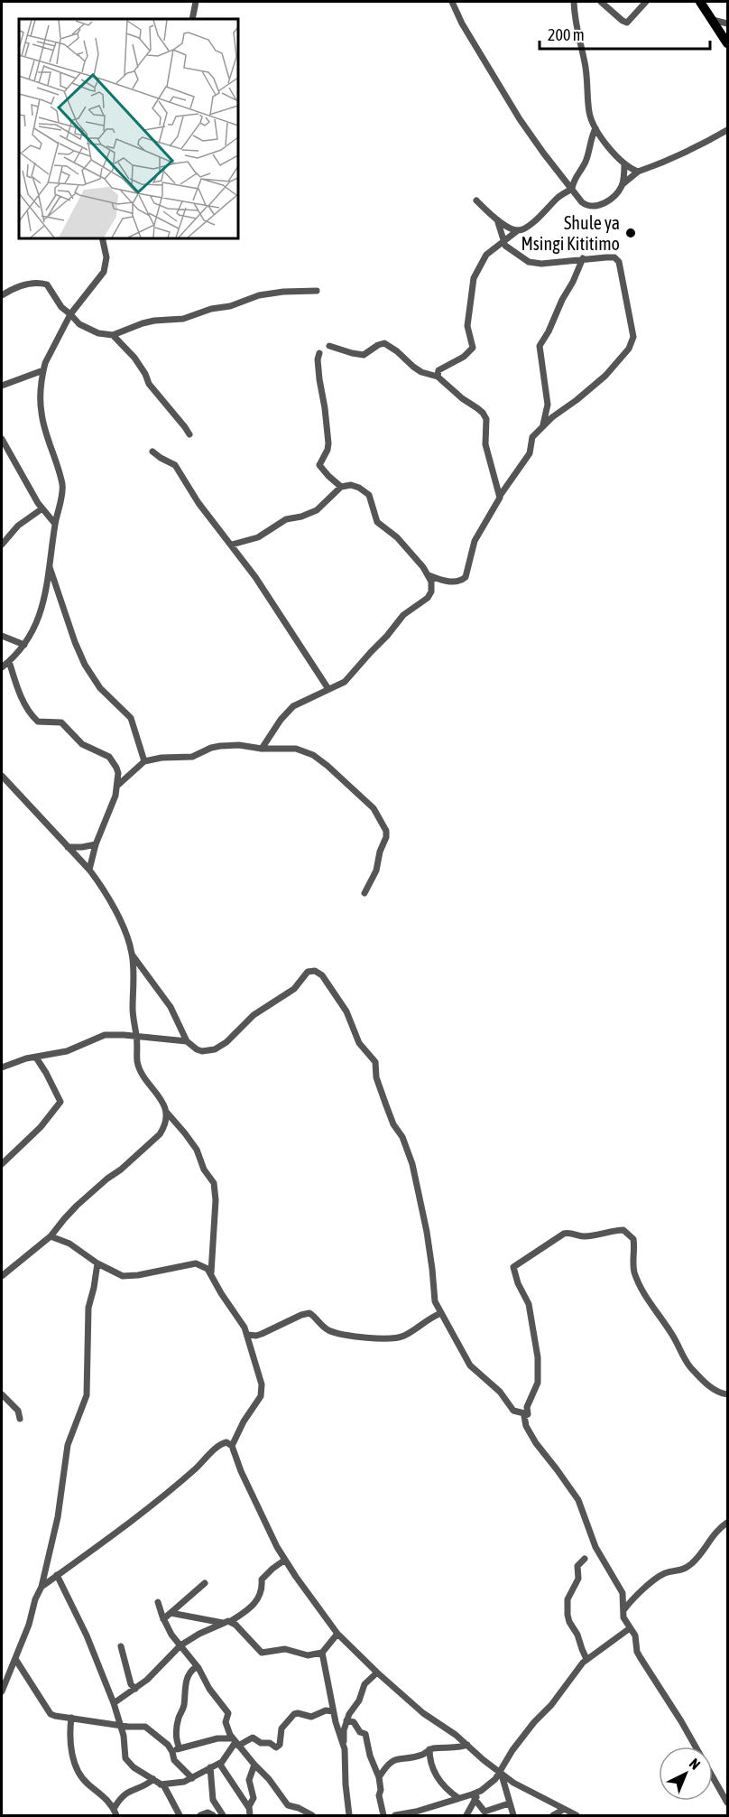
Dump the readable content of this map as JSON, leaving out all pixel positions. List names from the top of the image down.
{
  "places": ["Shule ya Msingi Kititimo"],
  "scale_bar": "200 m",
  "north": "top right"
}
